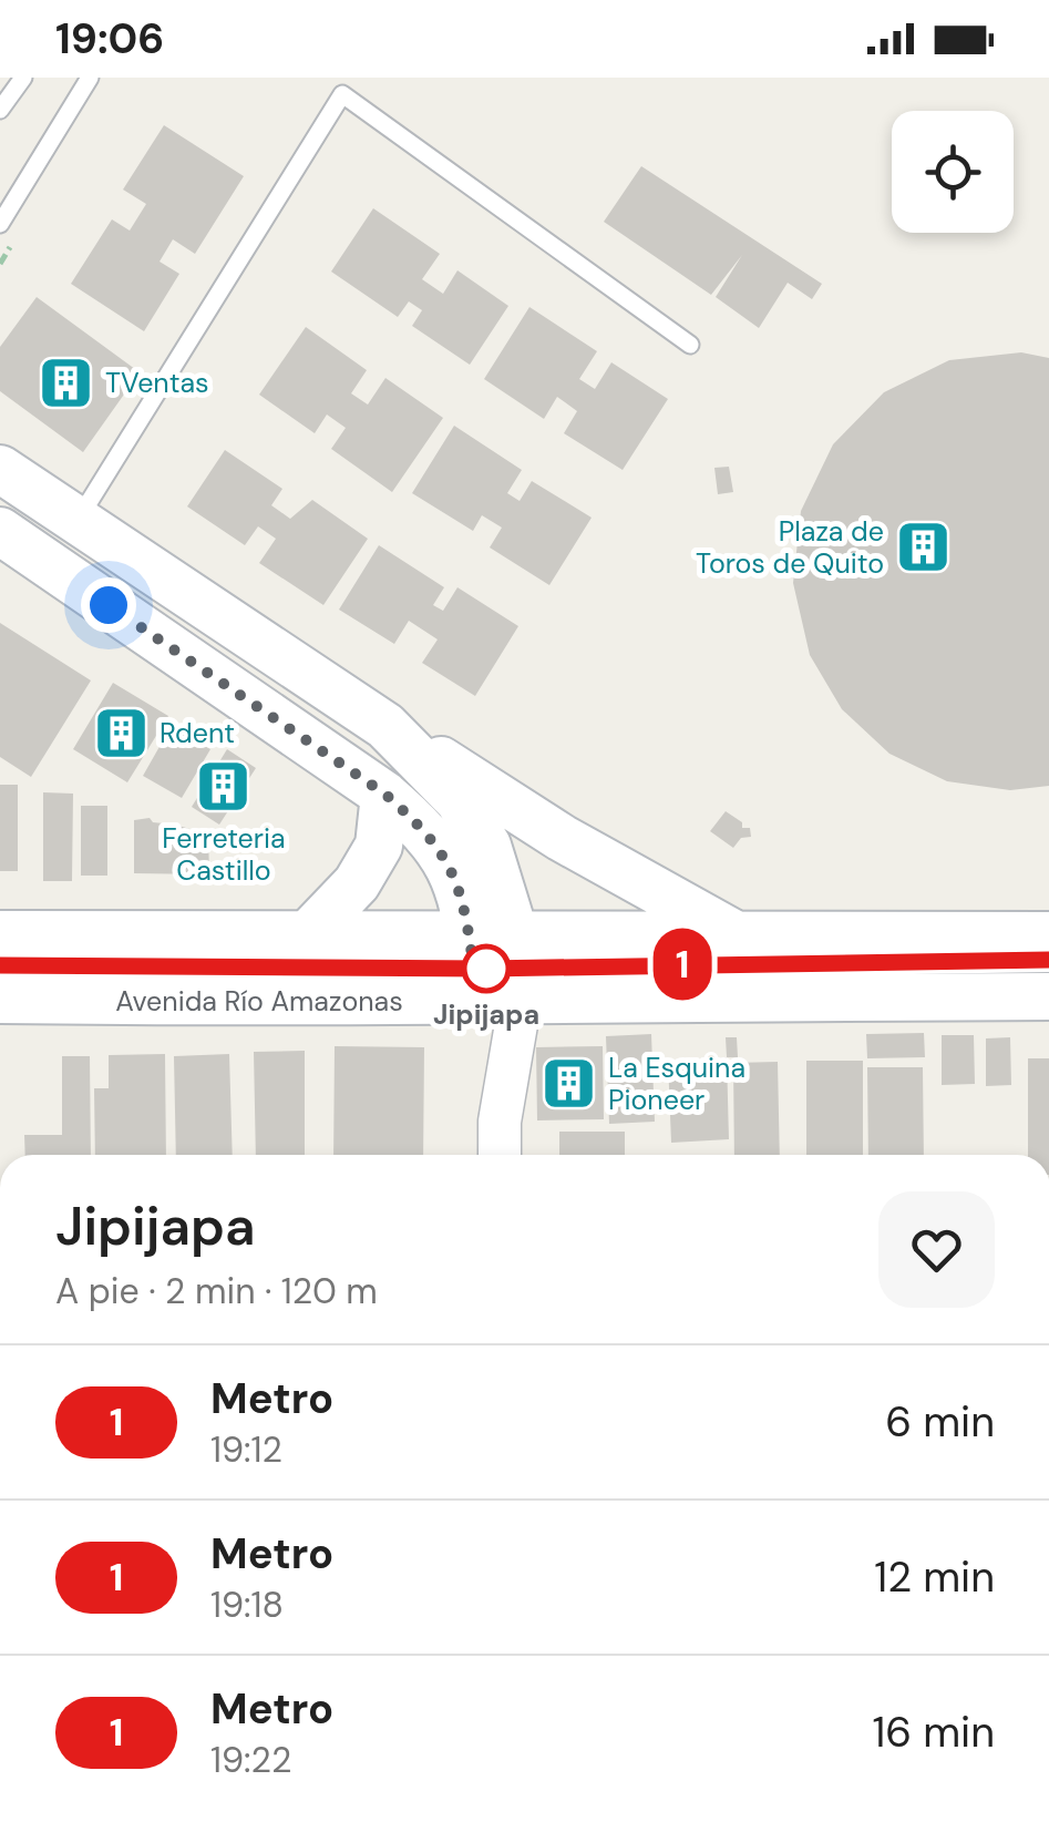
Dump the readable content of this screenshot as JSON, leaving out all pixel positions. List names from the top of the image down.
{
  "streets": {
    "main road": ["Avenida Río Amazonas"]
  },
  "places": {
    "building": [
      "TVentas",
      "Plaza de Toros de Quito",
      "Rdent",
      "Ferreteria Castillo",
      "La Esquina Pioneer"
    ],
    "other": ["Jipijapa"]
  },
  "lines": ["metro line 1"],
  "page": {
    "status": "19:06",
    "on_map": "1",
    "heading": ["Jipijapa", "A pie · 2 min · 120 m"],
    "list": [
      {
        "mark": "1",
        "name": "Metro",
        "note": "19:12",
        "value": "6 min"
      },
      {
        "mark": "1",
        "name": "Metro",
        "note": "19:18",
        "value": "12 min"
      },
      {
        "mark": "1",
        "name": "Metro",
        "note": "19:22",
        "value": "16 min"
      }
    ]
  }
}
